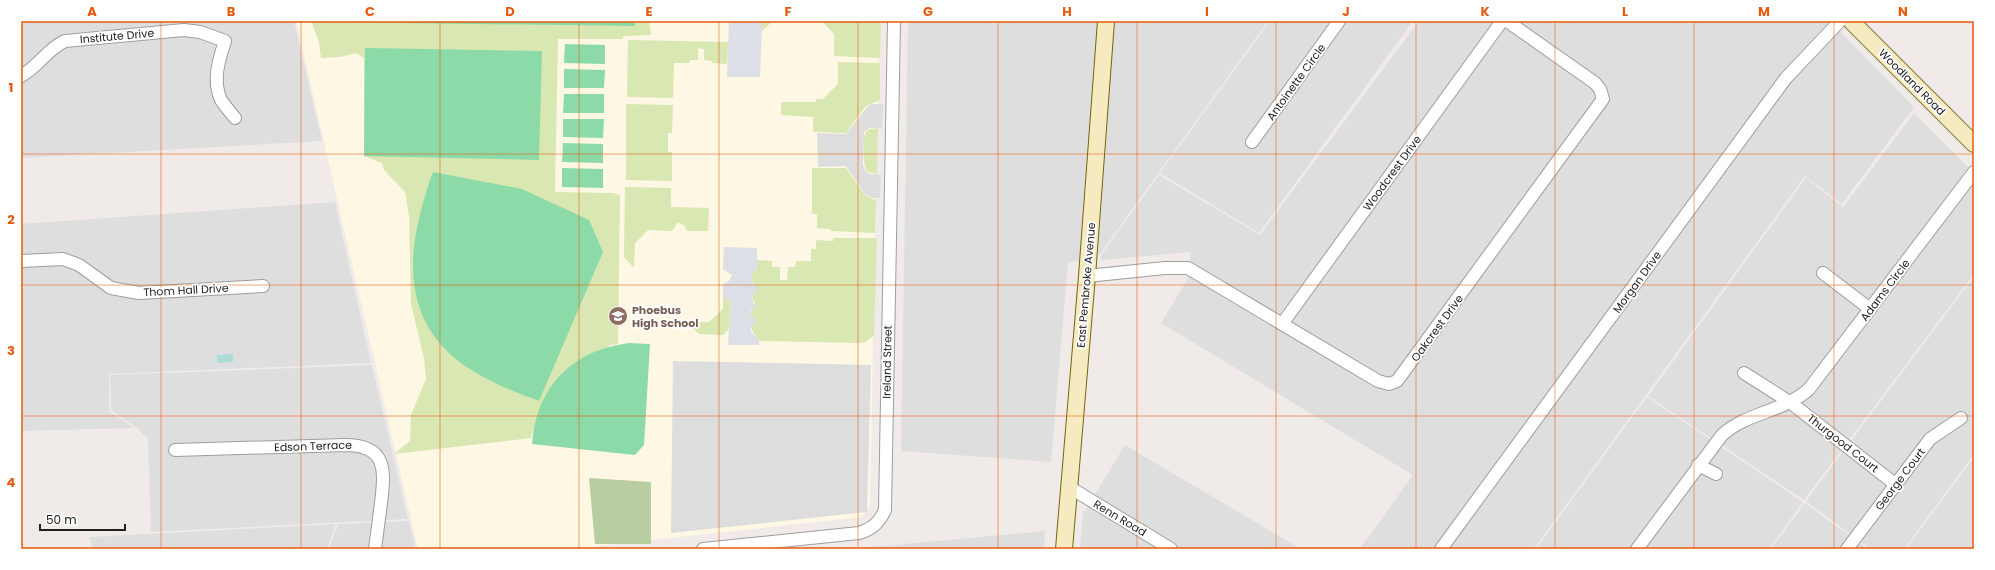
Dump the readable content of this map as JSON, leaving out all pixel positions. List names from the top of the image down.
{
  "streets": {
    "main road": ["Woodland Road", "East Pembroke Avenue"],
    "street": [
      "Institute Drive",
      "Antoinette Circle",
      "Woodcrest Drive",
      "Morgan Drive",
      "Thom Hall Drive",
      "Adams Circle",
      "Oakcrest Drive",
      "Ireland Street",
      "Thurgood Court",
      "Edson Terrace",
      "George Court",
      "Renn Road"
    ]
  },
  "crossings": [
    ["Woodcrest Drive", "Oakcrest Drive"],
    ["East Pembroke Avenue", "Oakcrest Drive"],
    ["East Pembroke Avenue", "Renn Road"],
    ["Adams Circle", "Thurgood Court"],
    ["Thurgood Court", "George Court"]
  ],
  "places": {
    "school or university": ["Phoebus High School"]
  },
  "scale_bar": "50 m",
  "grid": {
    "columns": [
      "A",
      "B",
      "C",
      "D",
      "E",
      "F",
      "G",
      "H",
      "I",
      "J",
      "K",
      "L",
      "M",
      "N"
    ],
    "rows": [
      "1",
      "2",
      "3",
      "4"
    ]
  }
}
